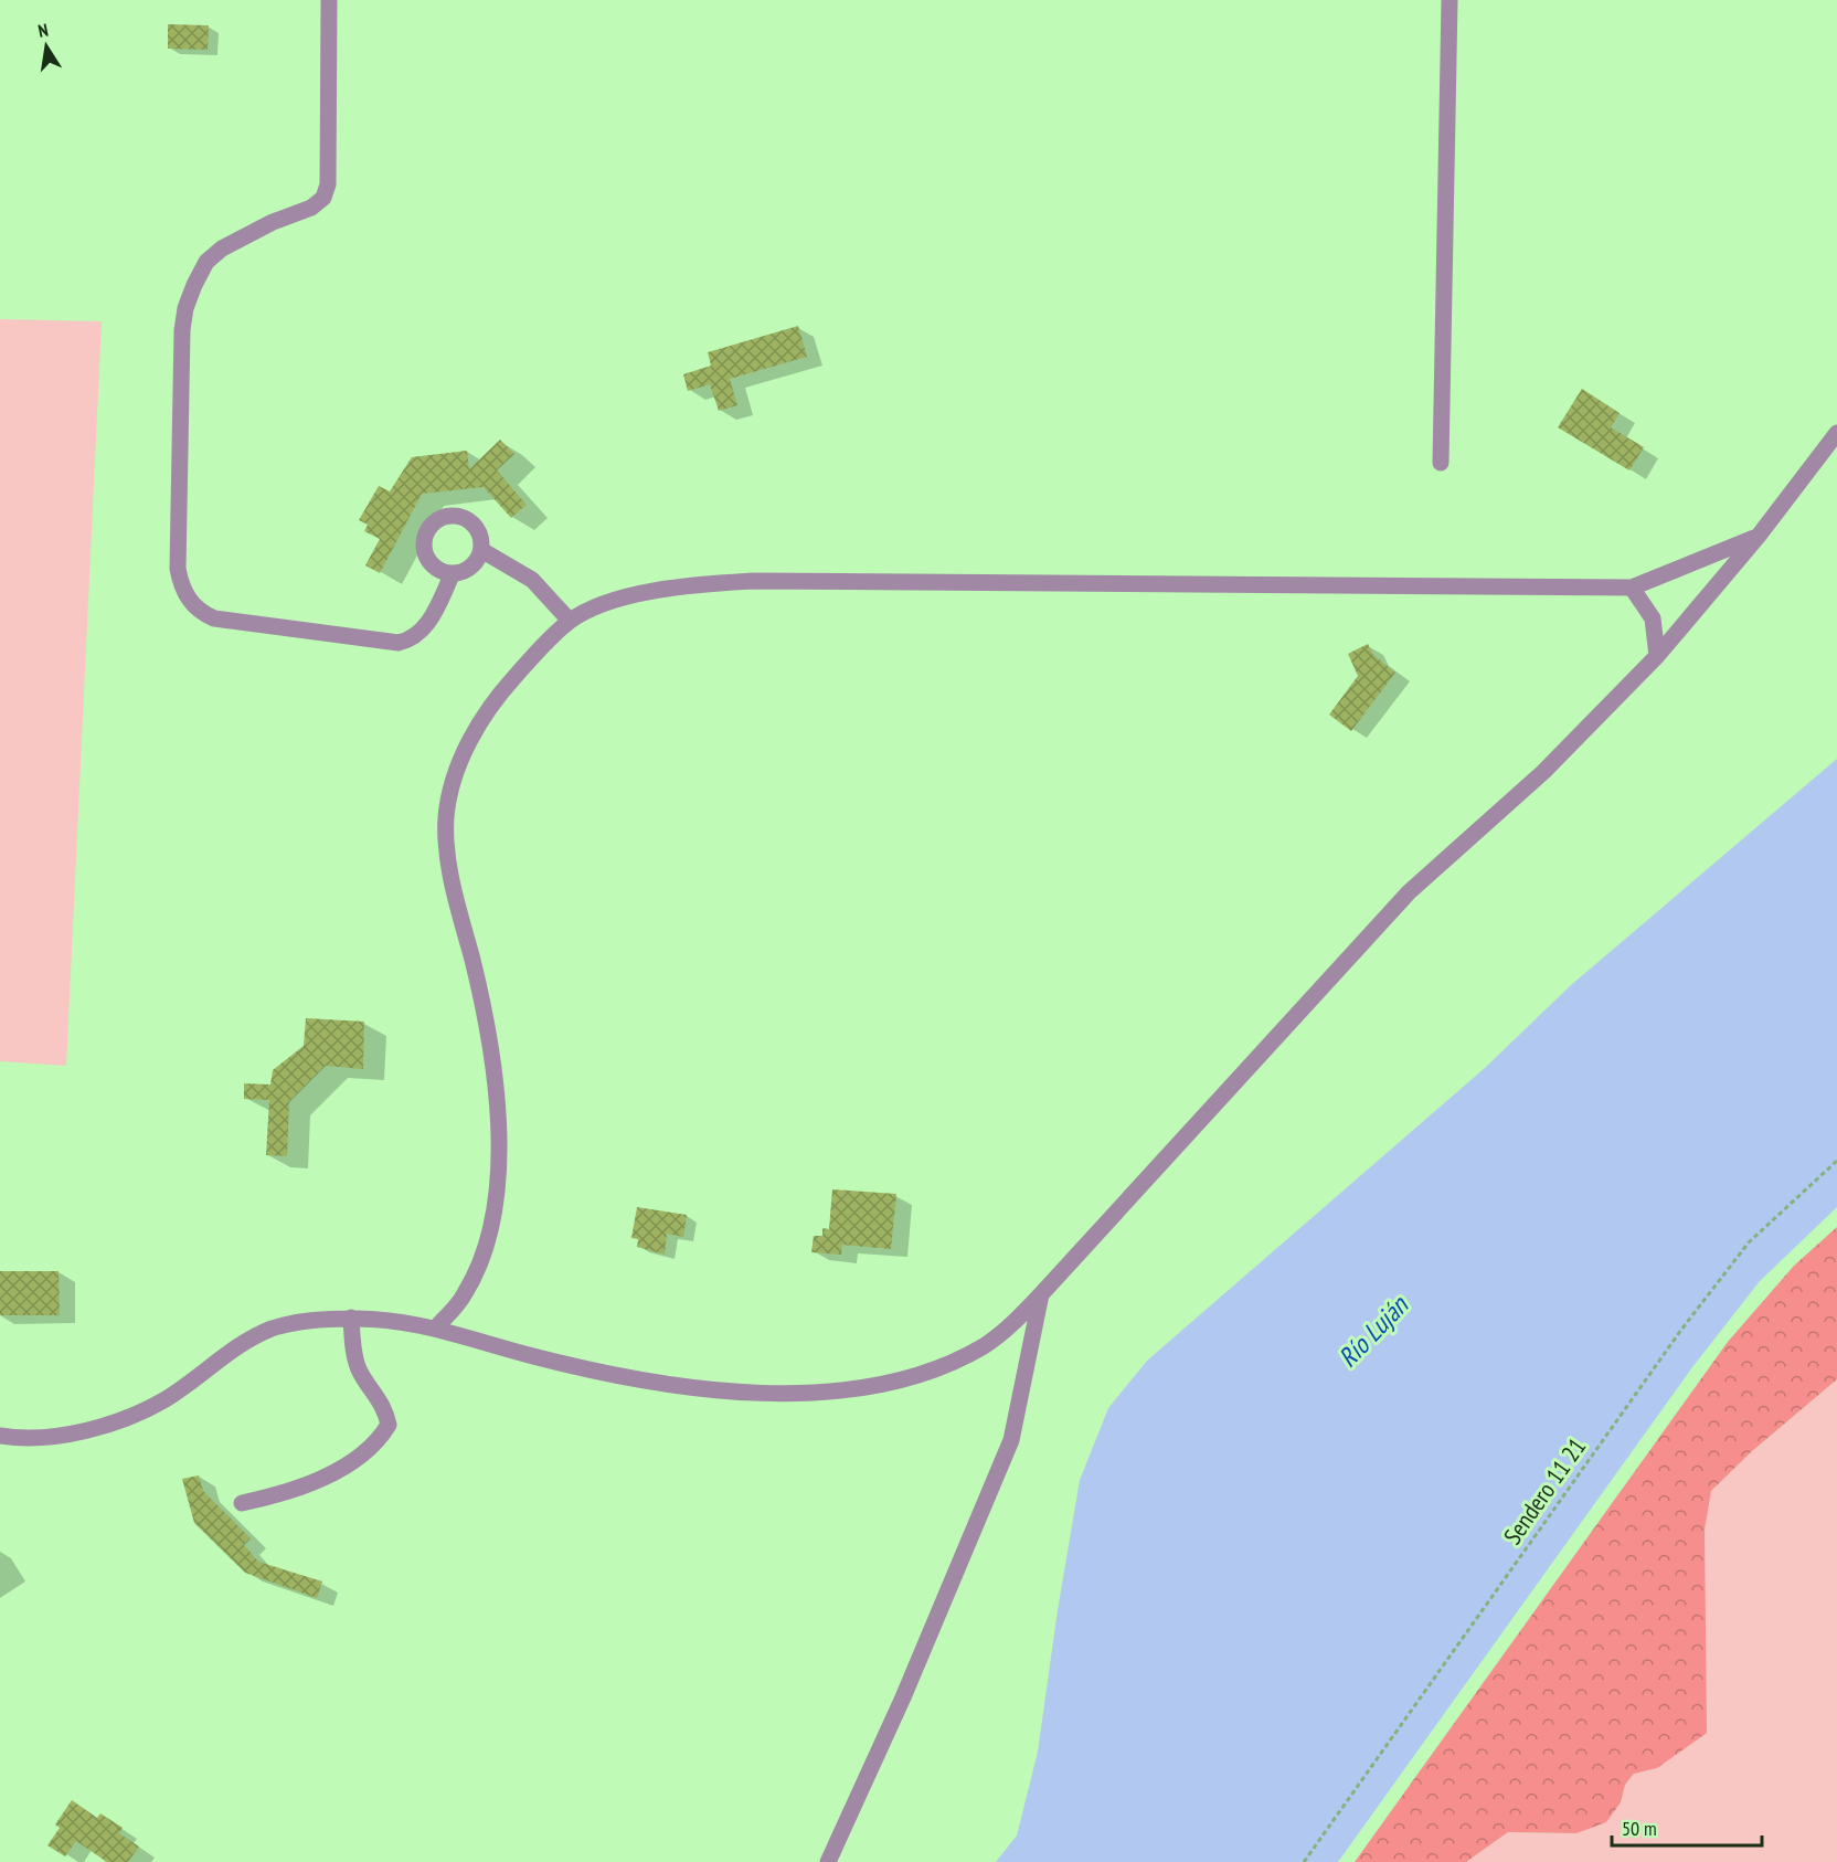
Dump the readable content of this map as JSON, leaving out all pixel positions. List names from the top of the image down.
{
  "streets": {
    "path": ["Sendero 11 21"]
  },
  "water": ["Río Luján"],
  "scale_bar": "50 m",
  "north": "top"
}
